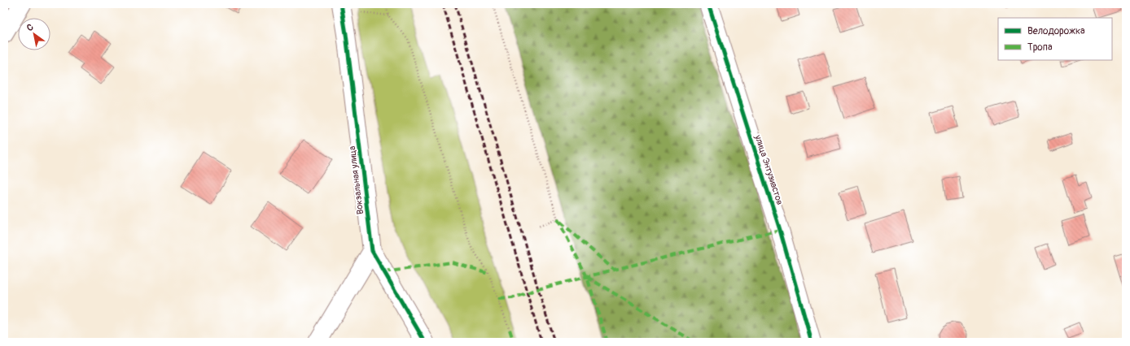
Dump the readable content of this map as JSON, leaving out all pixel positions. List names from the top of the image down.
{
  "streets": {
    "street": ["улица Энтузиастов", "Вокзальная улица"]
  },
  "legend": ["Велодорожка", "Тропа"],
  "north": "top left"
}
